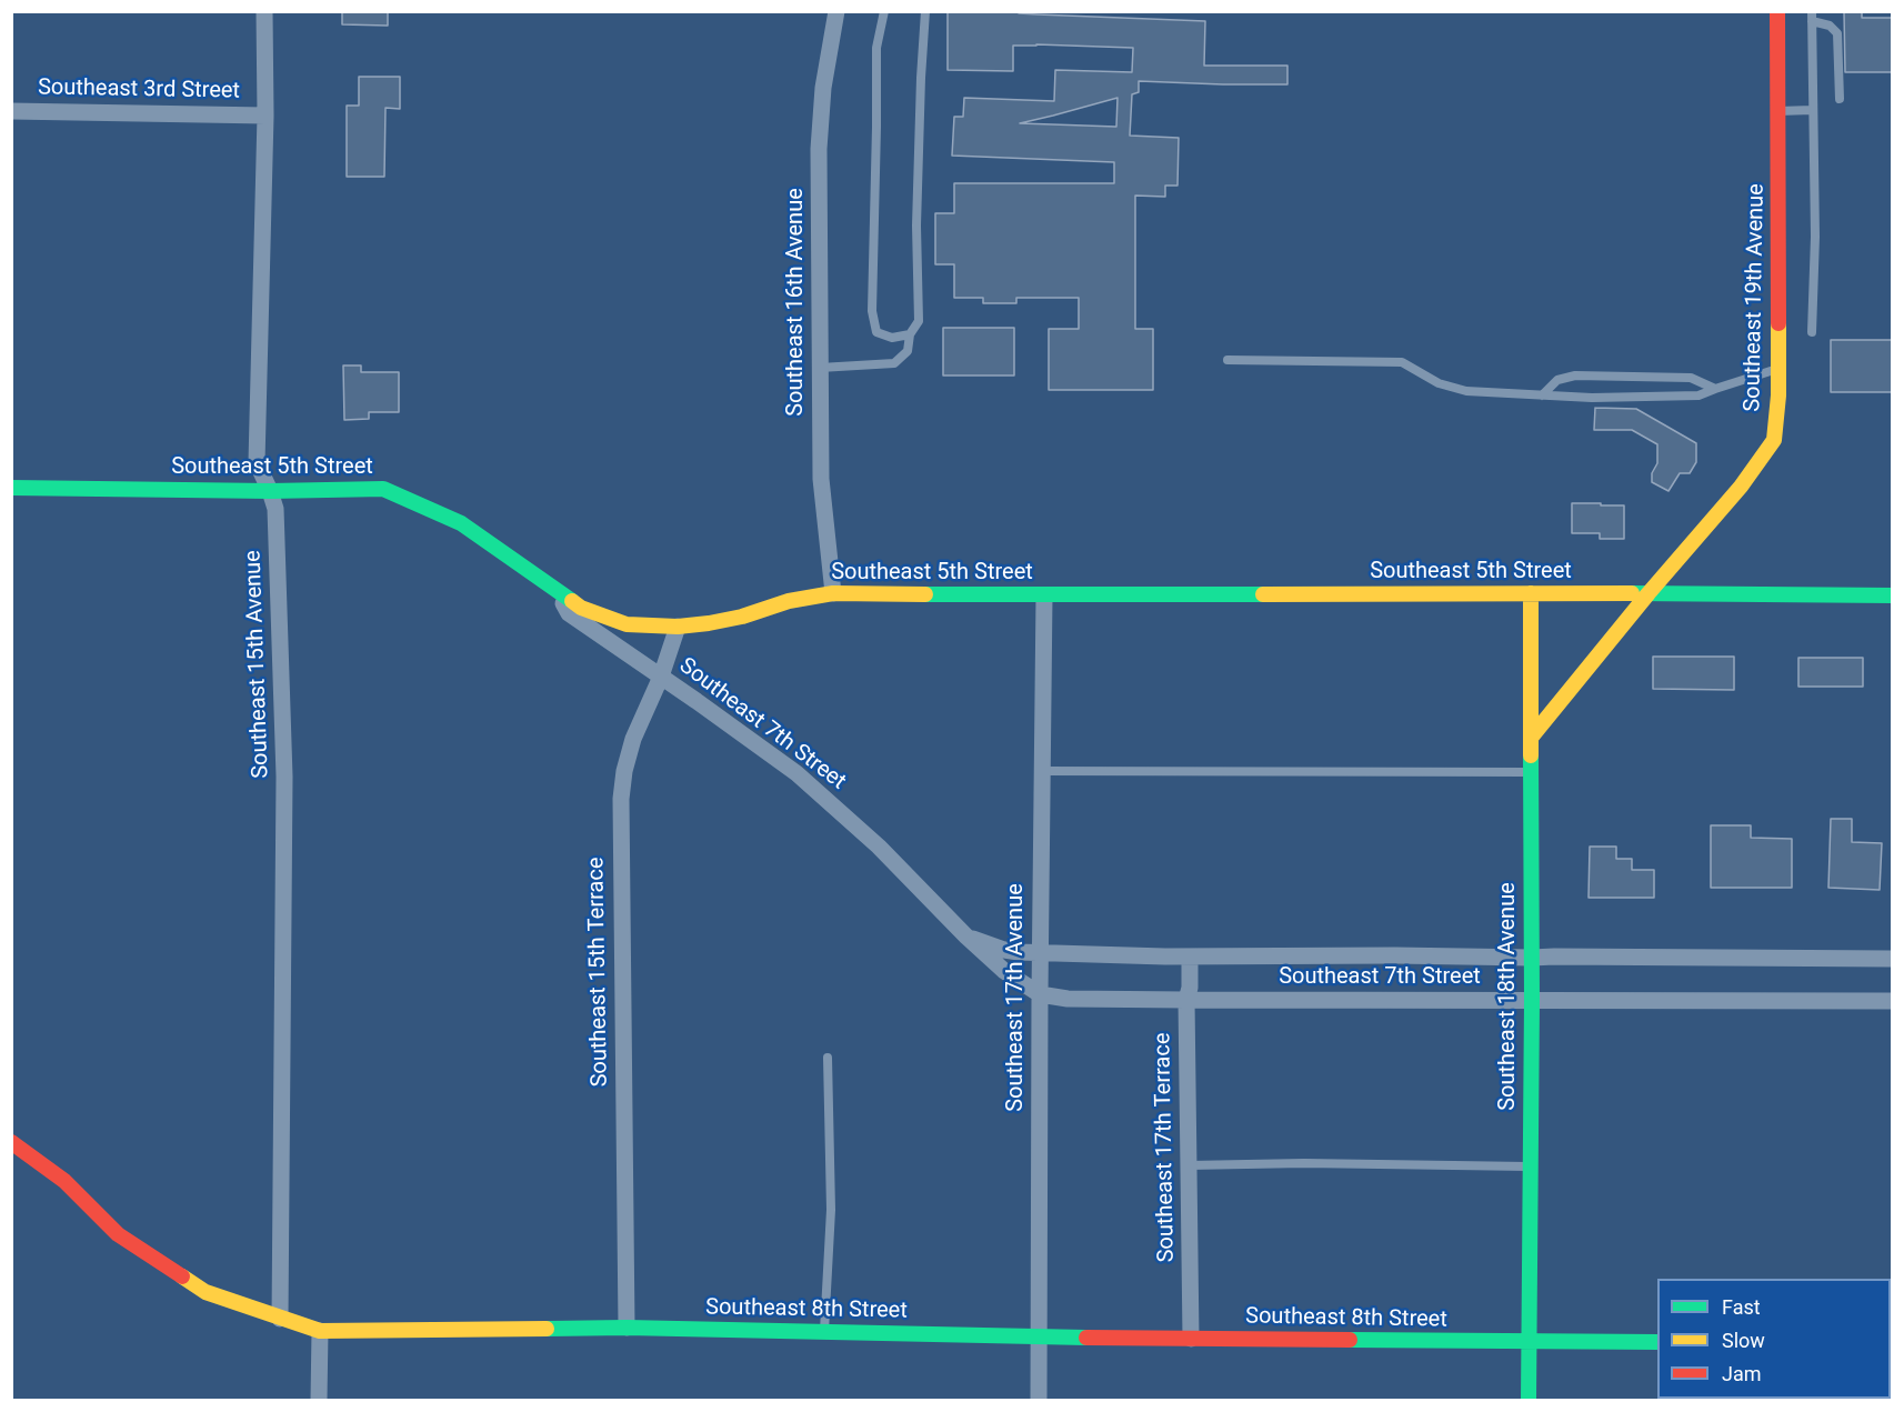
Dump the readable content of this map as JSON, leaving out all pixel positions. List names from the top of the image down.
{
  "streets": {
    "street": [
      "Southeast 3rd Street",
      "Southeast 19th Avenue",
      "Southeast 16th Avenue",
      "Southeast 5th Street",
      "Southeast 15th Avenue",
      "Southeast 7th Street",
      "Southeast 15th Terrace",
      "Southeast 18th Avenue",
      "Southeast 17th Avenue",
      "Southeast 17th Terrace",
      "Southeast 8th Street"
    ]
  },
  "crossings": [
    ["Southeast 3rd Street", "Southeast 15th Avenue"],
    ["Southeast 19th Avenue", "Southeast 5th Street"],
    ["Southeast 19th Avenue", "Southeast 18th Avenue"],
    ["Southeast 16th Avenue", "Southeast 5th Street"],
    ["Southeast 5th Street", "Southeast 15th Avenue"],
    ["Southeast 5th Street", "Southeast 7th Street"],
    ["Southeast 5th Street", "Southeast 15th Terrace"],
    ["Southeast 5th Street", "Southeast 18th Avenue"],
    ["Southeast 5th Street", "Southeast 17th Avenue"],
    ["Southeast 15th Avenue", "Southeast 8th Street"],
    ["Southeast 7th Street", "Southeast 15th Terrace"],
    ["Southeast 7th Street", "Southeast 18th Avenue"],
    ["Southeast 7th Street", "Southeast 17th Avenue"],
    ["Southeast 7th Street", "Southeast 17th Terrace"],
    ["Southeast 15th Terrace", "Southeast 8th Street"],
    ["Southeast 18th Avenue", "Southeast 8th Street"],
    ["Southeast 17th Avenue", "Southeast 8th Street"],
    ["Southeast 17th Terrace", "Southeast 8th Street"]
  ],
  "legend": ["Fast", "Slow", "Jam"]
}
